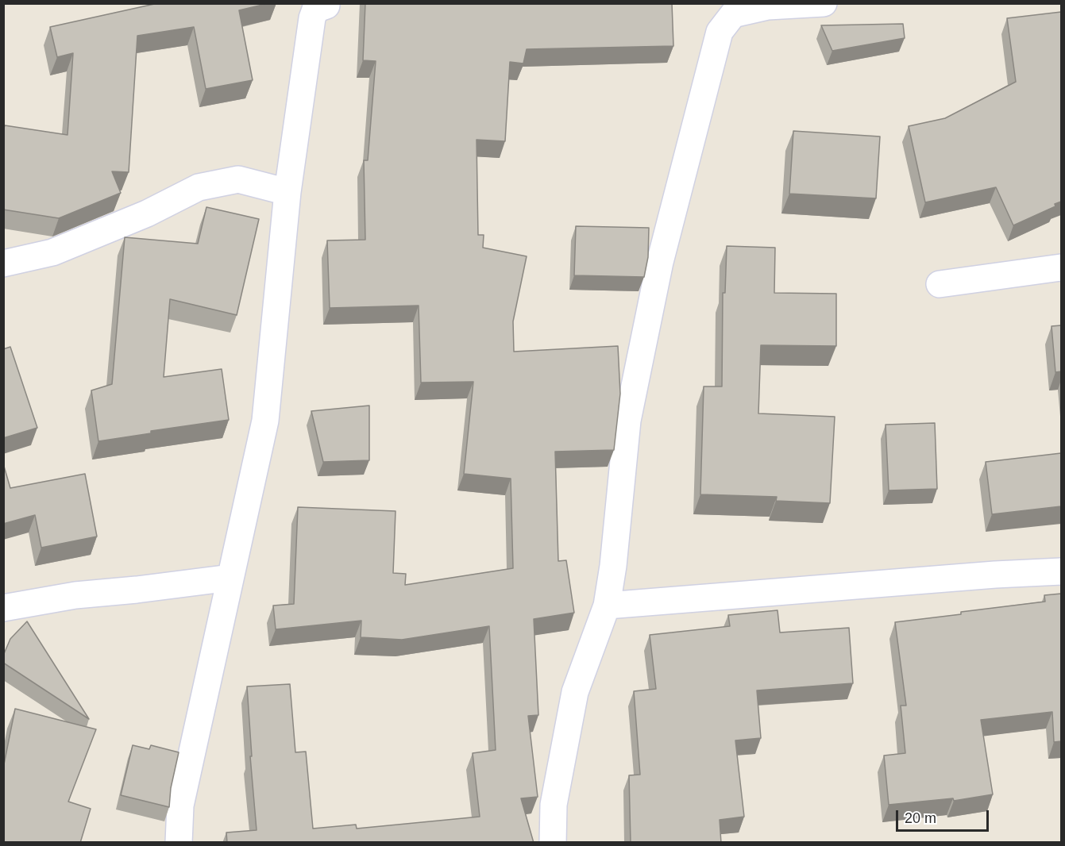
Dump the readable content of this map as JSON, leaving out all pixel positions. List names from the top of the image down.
{
  "scale_bar": "20 m"
}
